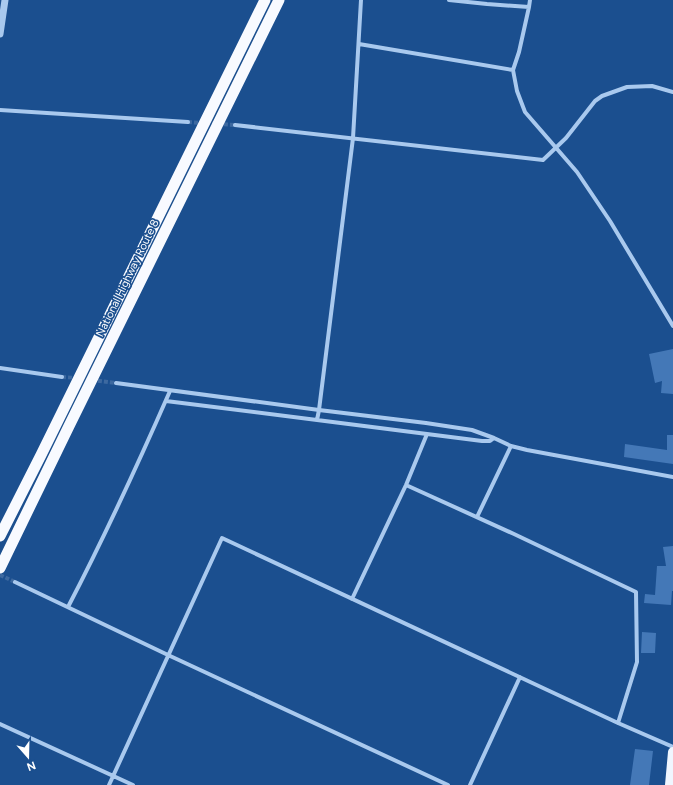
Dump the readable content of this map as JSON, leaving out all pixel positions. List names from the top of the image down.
{
  "streets": {
    "highway": ["National Highway Route 8"]
  },
  "north": "bottom"
}
